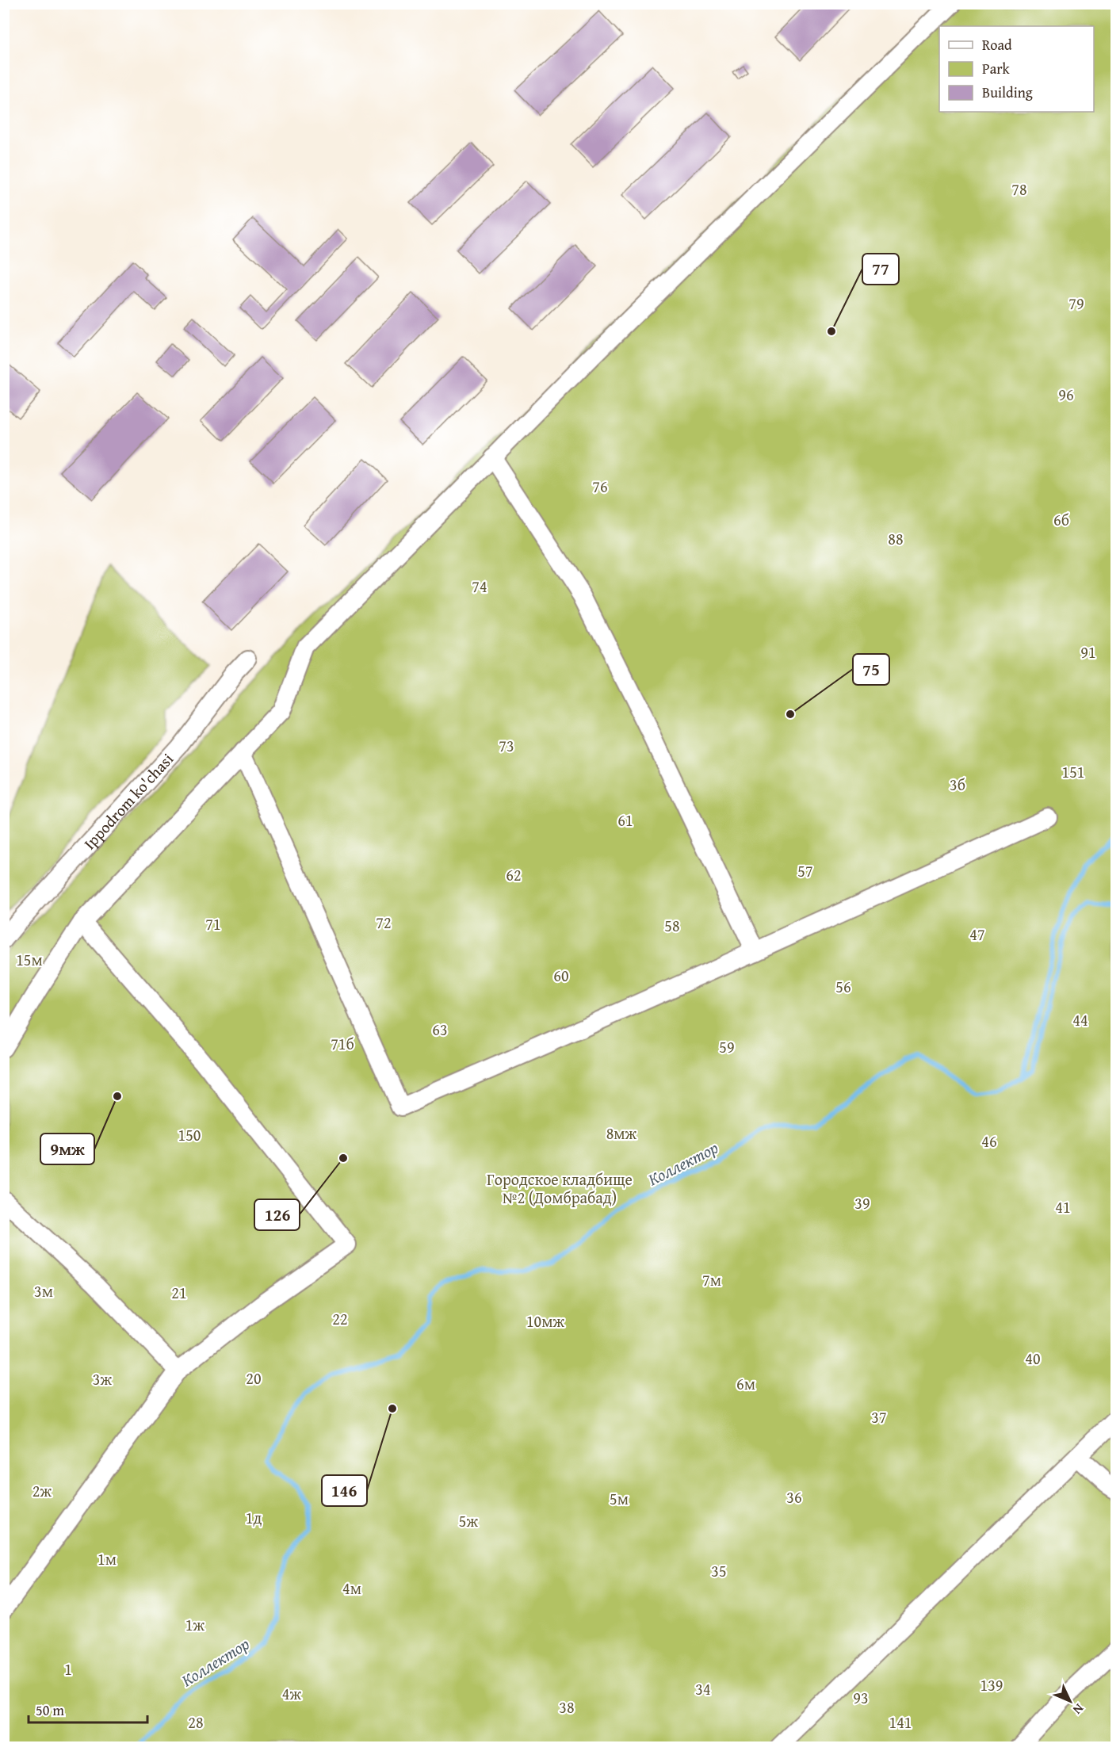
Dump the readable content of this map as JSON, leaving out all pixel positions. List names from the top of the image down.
{
  "streets": {
    "street": ["Ippodrom ko'chasi"]
  },
  "water": ["Коллектор"],
  "parks": [
    "78",
    "79",
    "96",
    "76",
    "6б",
    "88",
    "74",
    "91",
    "73",
    "151",
    "3б",
    "61",
    "57",
    "62",
    "72",
    "71",
    "58",
    "47",
    "15м",
    "60",
    "56",
    "44",
    "63",
    "71б",
    "59",
    "8мж",
    "150",
    "46",
    "Городское кладбище №2 (Домбрабад)",
    "39",
    "41",
    "7м",
    "3м",
    "21",
    "22",
    "10мж",
    "40",
    "20",
    "3ж",
    "6м",
    "37",
    "2ж",
    "36",
    "5м",
    "1д",
    "5ж",
    "1м",
    "35",
    "4м",
    "1ж",
    "1",
    "139",
    "34",
    "4ж",
    "93",
    "38",
    "28",
    "141"
  ],
  "places": [
    "77",
    "75",
    "9мж",
    "126",
    "146"
  ],
  "legend": ["Road", "Park", "Building"],
  "scale_bar": "50 m",
  "north": "bottom right"
}
